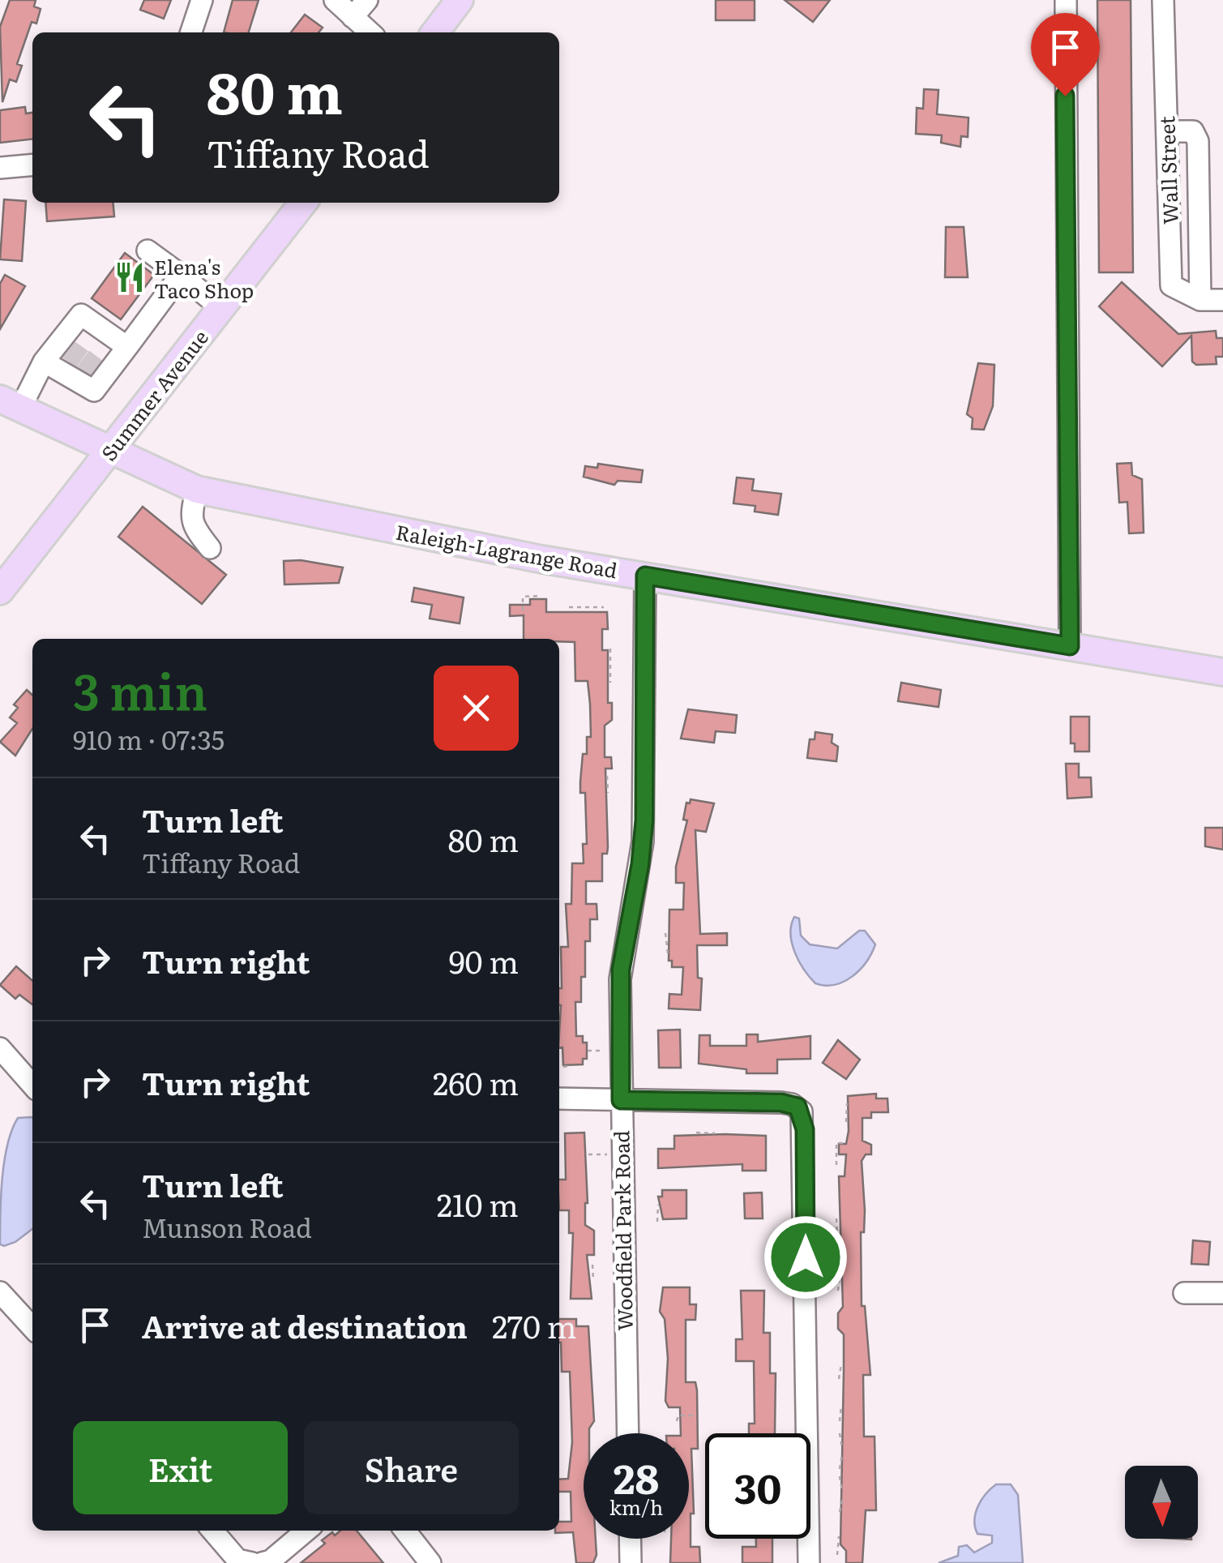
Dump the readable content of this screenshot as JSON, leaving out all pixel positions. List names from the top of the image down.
{
  "streets": {
    "main road": ["Summer Avenue", "Raleigh-Lagrange Road"],
    "street": ["Wall Street", "Woodfield Park Road"]
  },
  "crossings": [
    ["Summer Avenue", "Raleigh-Lagrange Road"],
    ["Raleigh-Lagrange Road", "Woodfield Park Road"]
  ],
  "places": {
    "restaurant": ["Elena's Taco Shop"]
  },
  "north": "bottom",
  "page": {
    "turn": ["80 m", "Tiffany Road"],
    "heading": ["3 min", "910 m · 07:35"],
    "list": [
      {
        "name": "Turn left",
        "note": "Tiffany Road",
        "value": "80 m"
      },
      {
        "name": "Turn right",
        "value": "90 m"
      },
      {
        "name": "Turn right",
        "value": "260 m"
      },
      {
        "name": "Turn left",
        "note": "Munson Road",
        "value": "210 m"
      },
      {
        "name": "Arrive at destination",
        "value": "270 m"
      }
    ],
    "buttons": ["Exit", "Share"],
    "speed": "28 km/h",
    "limit": "30"
  }
}
